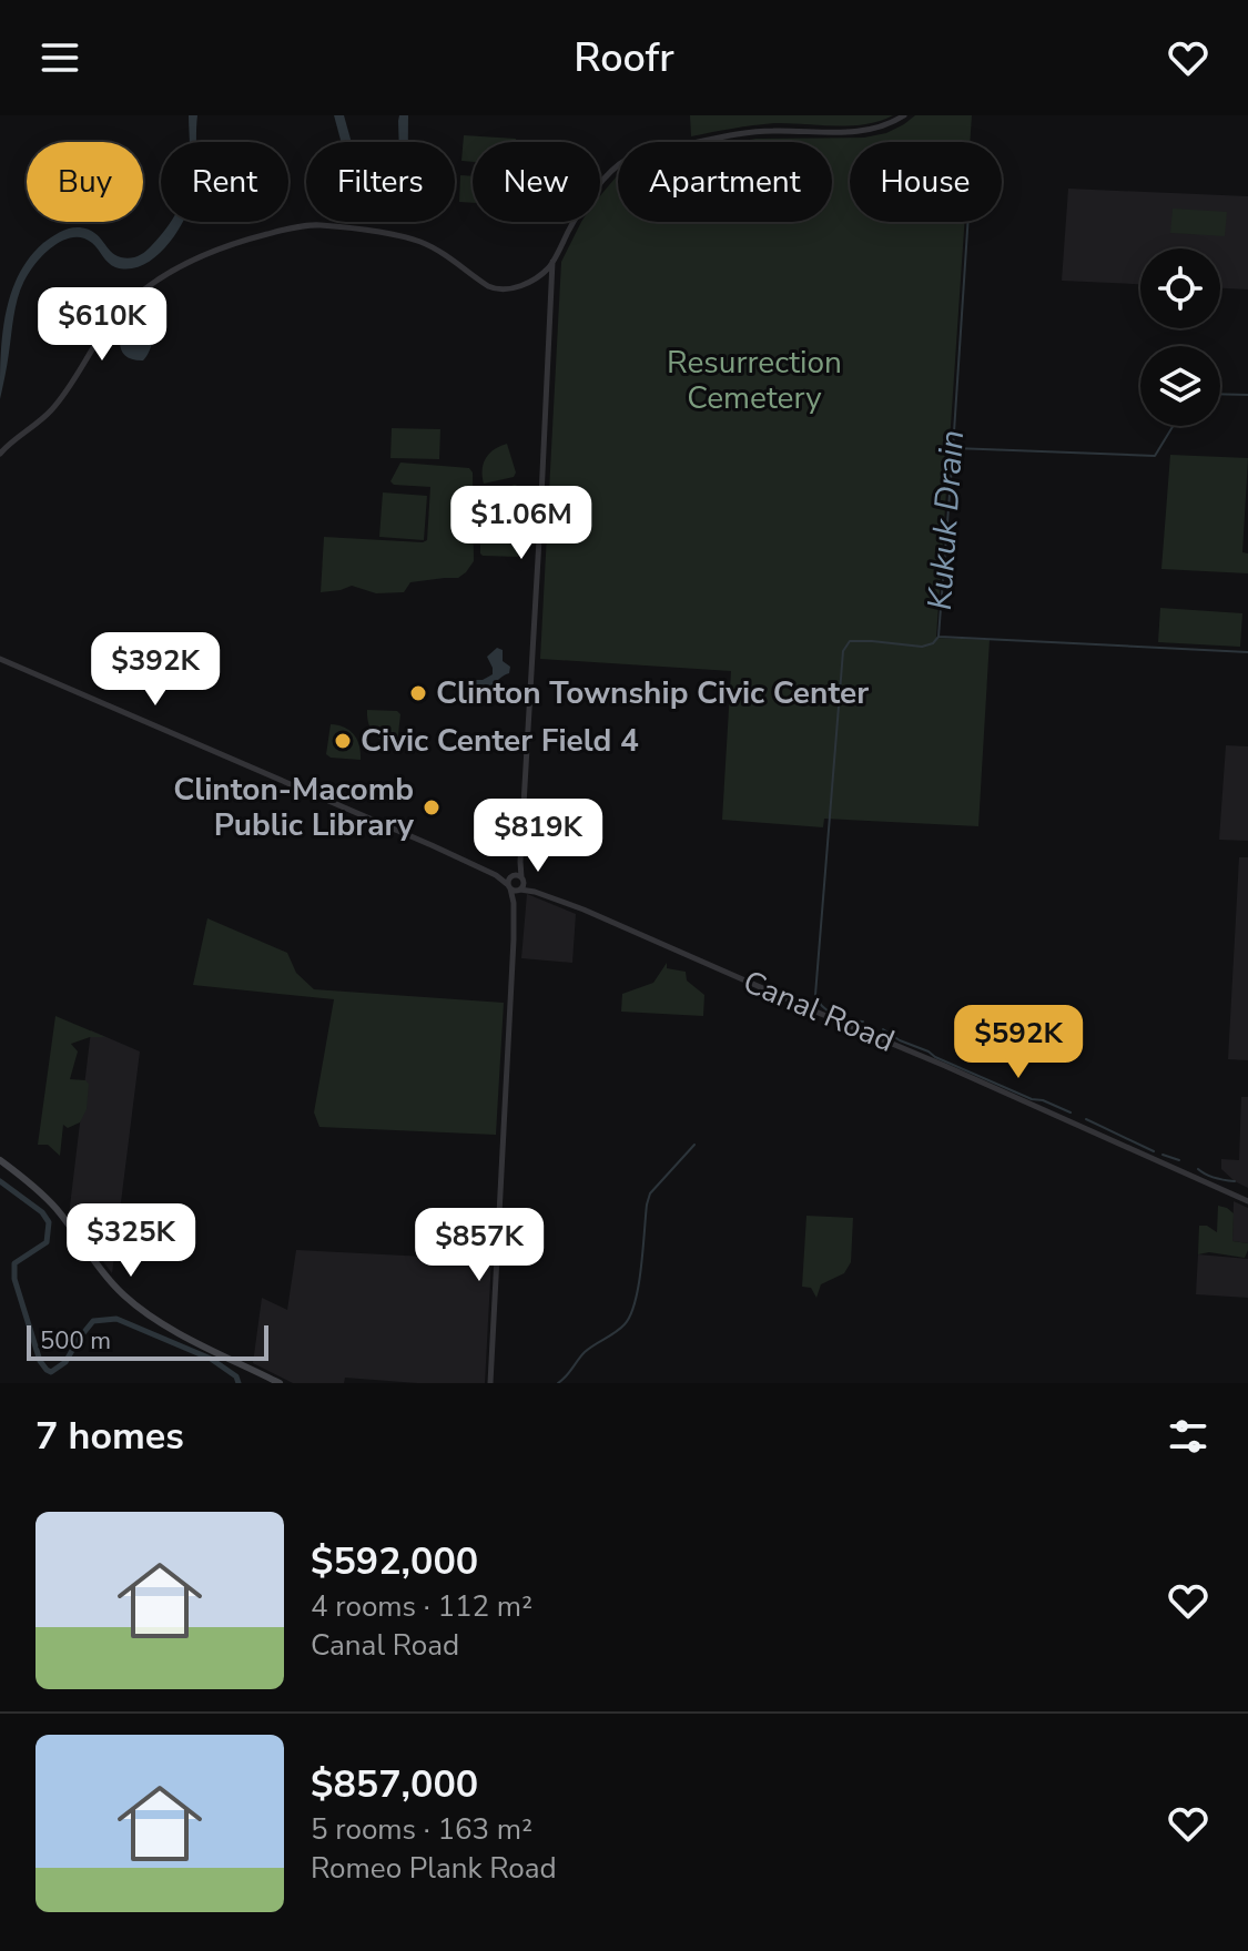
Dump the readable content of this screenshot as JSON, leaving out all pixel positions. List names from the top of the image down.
{
  "streets": {
    "street": ["Canal Road"]
  },
  "water": ["Kukuk Drain"],
  "parks": ["Resurrection Cemetery"],
  "places": ["Clinton Township Civic Center", "Civic Center Field 4", "Clinton-Macomb Public Library"],
  "scale_bar": "500 m",
  "page": {
    "header": "Roofr",
    "chip": [
      "Buy",
      "Rent",
      "Filters",
      "New",
      "Apartment",
      "House"
    ],
    "price": [
      "$610K",
      "$1.06M",
      "$392K",
      "$819K",
      "$592K",
      "$325K",
      "$857K"
    ],
    "scale": "500 m",
    "heading": "7 homes",
    "list": [
      {
        "name": "$592,000",
        "note": "4 rooms · 112 m² · Canal Road"
      },
      {
        "name": "$857,000",
        "note": "5 rooms · 163 m² · Romeo Plank Road"
      }
    ]
  }
}
